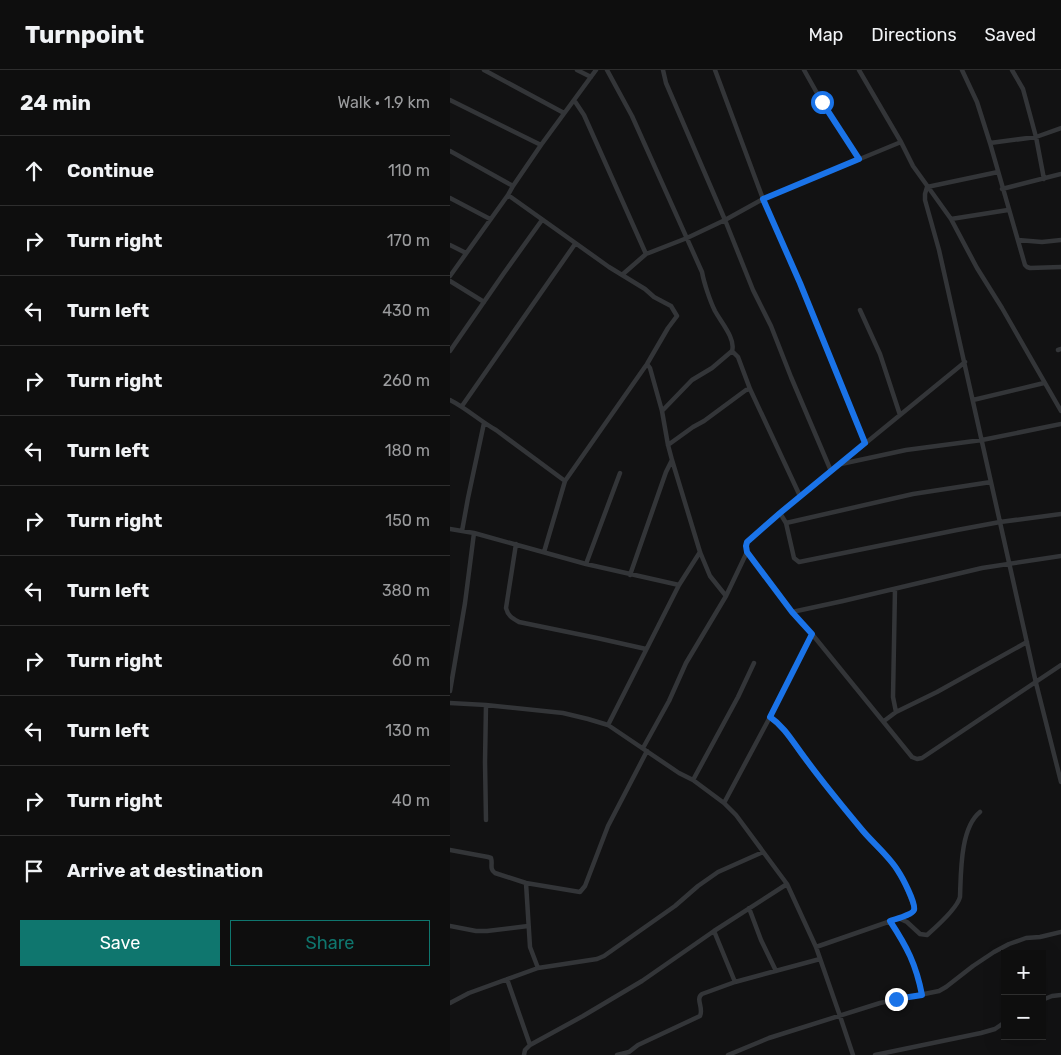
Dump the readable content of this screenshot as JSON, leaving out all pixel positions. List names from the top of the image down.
{
  "page": {
    "header": "Turnpoint",
    "nav": ["Map", "Directions", "Saved"],
    "heading": ["24 min", "Walk · 1.9 km"],
    "list": [
      ["Continue", "110 m"],
      ["Turn right", "170 m"],
      ["Turn left", "430 m"],
      ["Turn right", "260 m"],
      ["Turn left", "180 m"],
      ["Turn right", "150 m"],
      ["Turn left", "380 m"],
      ["Turn right", "60 m"],
      ["Turn left", "130 m"],
      ["Turn right", "40 m"],
      "Arrive at destination"
    ],
    "buttons": ["Save", "Share"],
    "map_buttons": ["+", "−"]
  }
}
